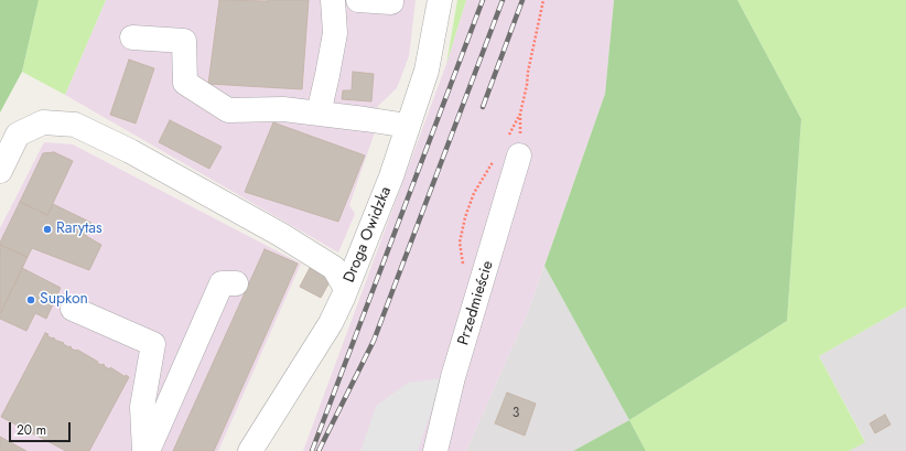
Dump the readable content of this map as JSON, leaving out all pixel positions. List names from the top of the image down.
{
  "streets": {
    "street": ["Droga Owidzka", "Przedmieście"]
  },
  "places": ["Rarytas", "Supkon"],
  "house_numbers": ["3"],
  "scale_bar": "20 m"
}
